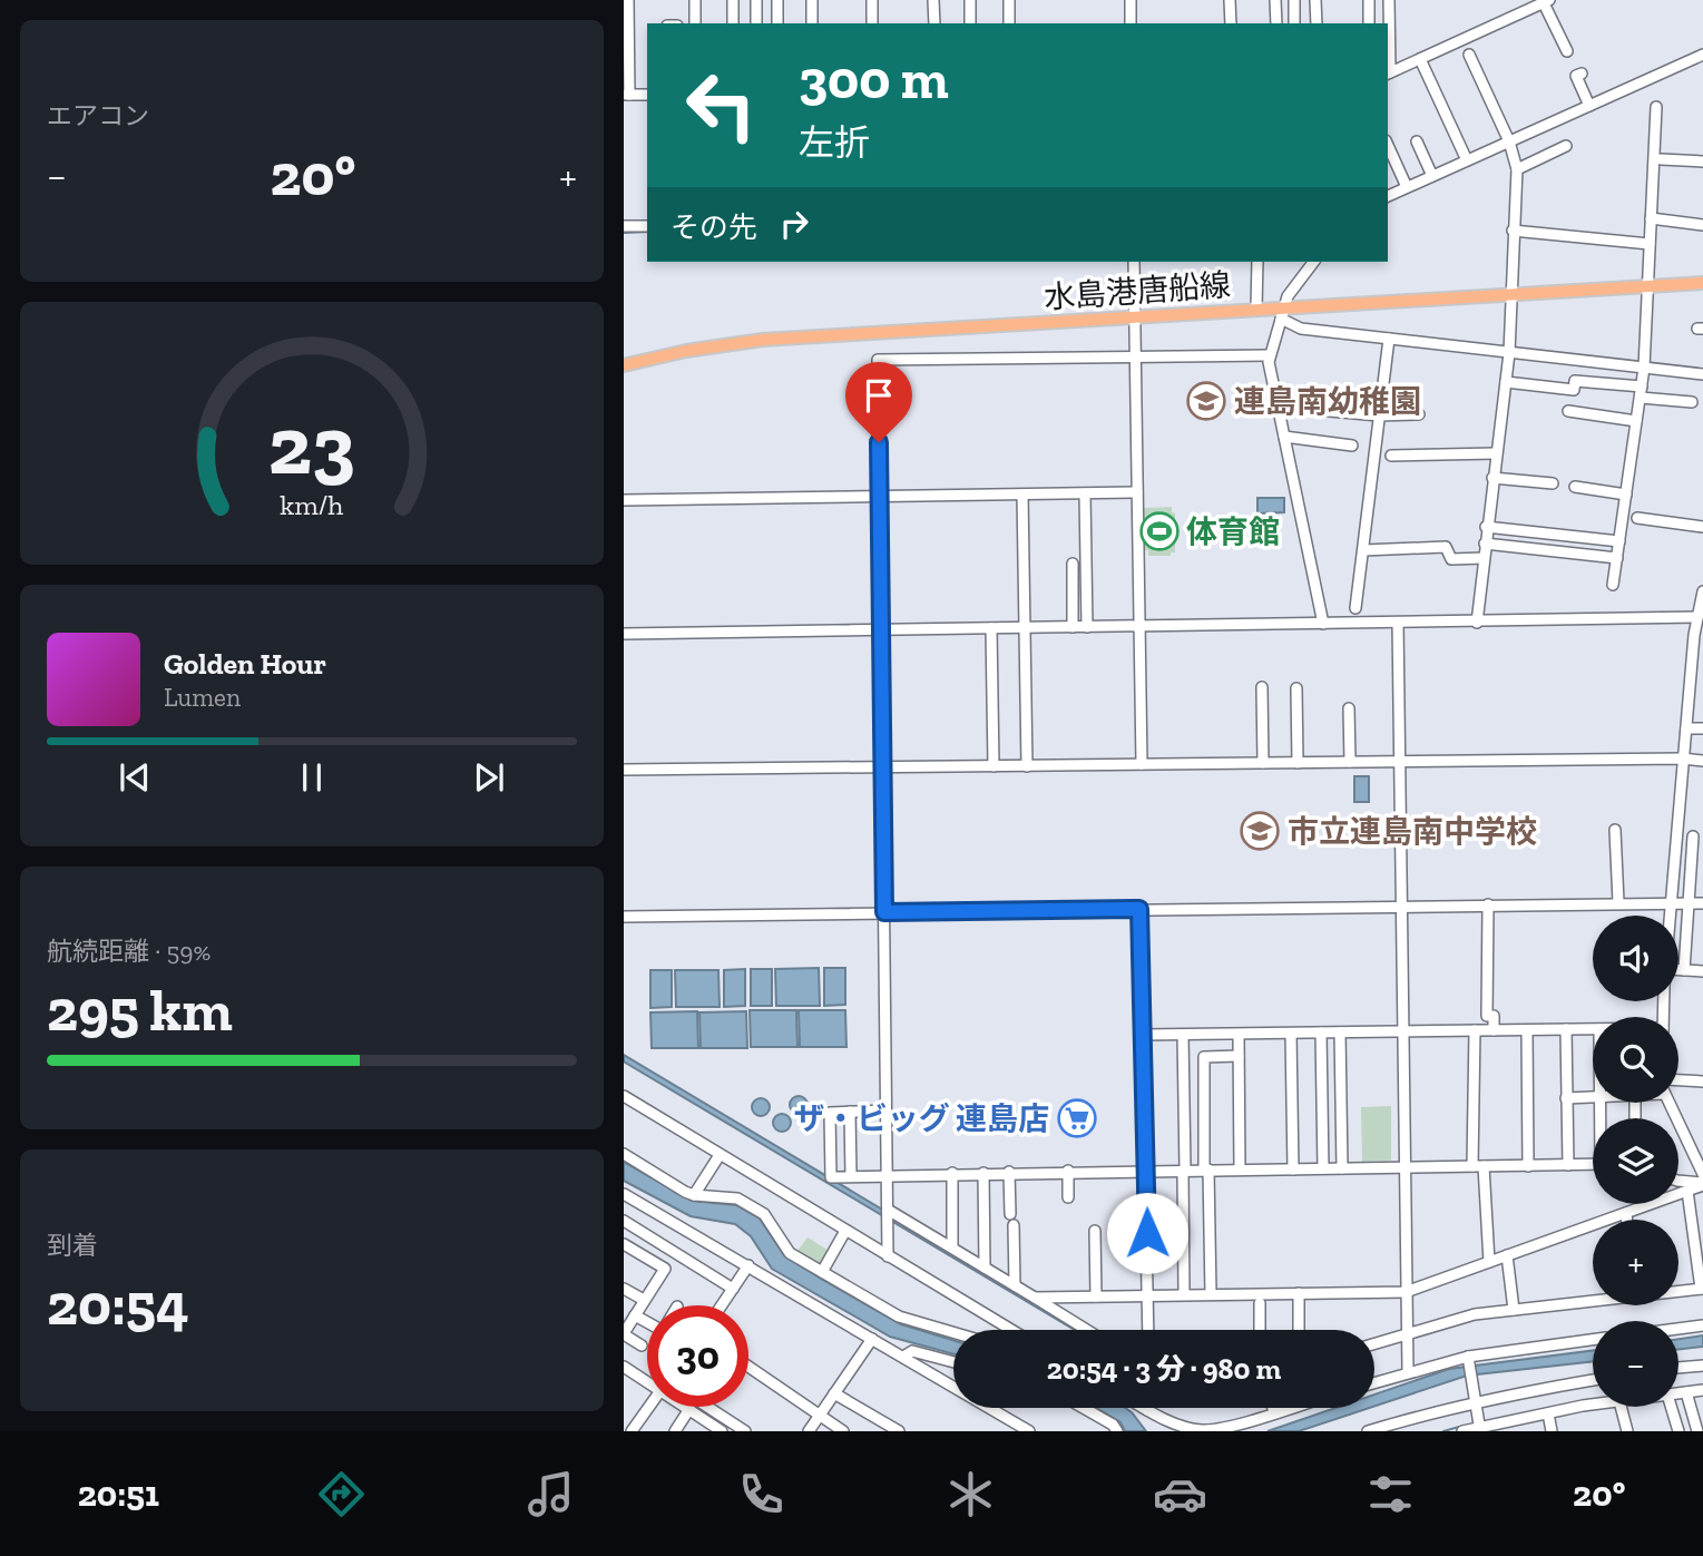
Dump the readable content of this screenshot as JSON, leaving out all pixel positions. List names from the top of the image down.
{
  "streets": {
    "main road": ["水島港唐船線"]
  },
  "places": {
    "school or university": ["連島南幼稚園", "市立連島南中学校"],
    "sports": ["体育館"],
    "supermarket": ["ザ・ビッグ 連島店"]
  },
  "page": {
    "tile": [
      "エアコン",
      ["航続距離 · 59%", "295 km"],
      ["到着", "20:54"]
    ],
    "turn": ["300 m", "左折"],
    "heat": ["−", "20°", "+"],
    "then": "その先",
    "song": ["Golden Hour", "Lumen"],
    "map_buttons": ["+", "−"],
    "limit": "30",
    "trip": "20:54 · 3 分 · 980 m",
    "tabs": ["20:51", "20°"],
    "gauge": ["23", "km/h"]
  }
}
